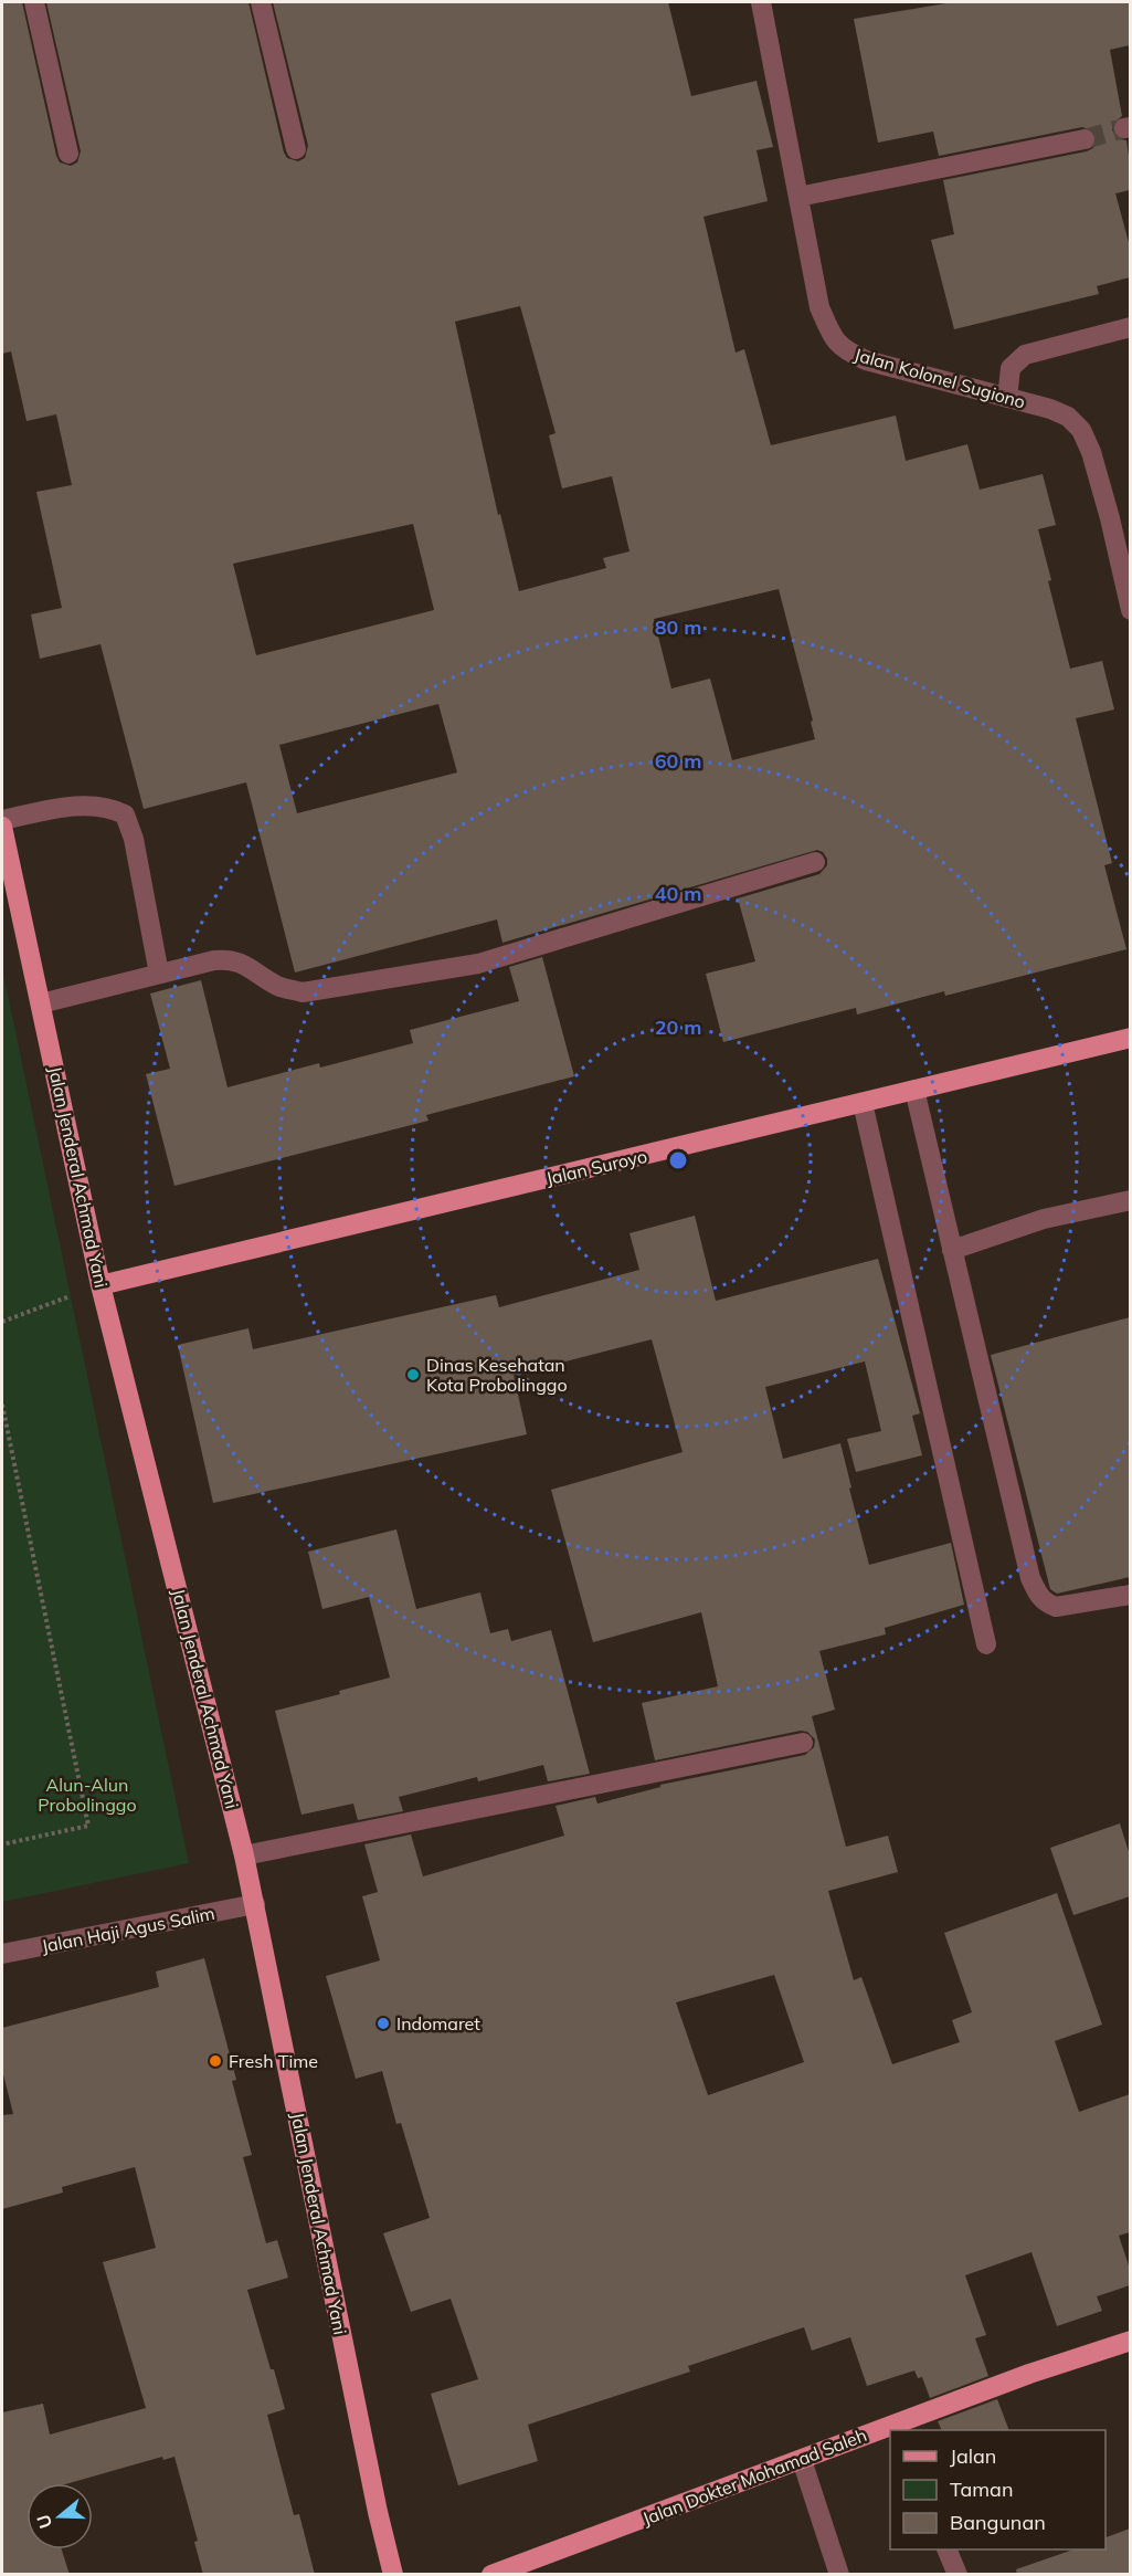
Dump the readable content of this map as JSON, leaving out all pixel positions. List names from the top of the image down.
{
  "streets": {
    "main road": ["Jalan Suroyo", "Jalan Jenderal Achmad Yani", "Jalan Dokter Mohamad Saleh"],
    "street": ["Jalan Kolonel Sugiono", "Jalan Haji Agus Salim"]
  },
  "crossings": [
    ["Jalan Suroyo", "Jalan Jenderal Achmad Yani"],
    ["Jalan Jenderal Achmad Yani", "Jalan Haji Agus Salim"]
  ],
  "parks": ["Alun-Alun Probolinggo"],
  "places": ["Dinas Kesehatan Kota Probolinggo", "Indomaret", "Fresh Time"],
  "legend": ["Jalan", "Taman", "Bangunan"],
  "north": "left",
  "rings": [
    "80 m",
    "60 m",
    "40 m",
    "20 m"
  ]
}
